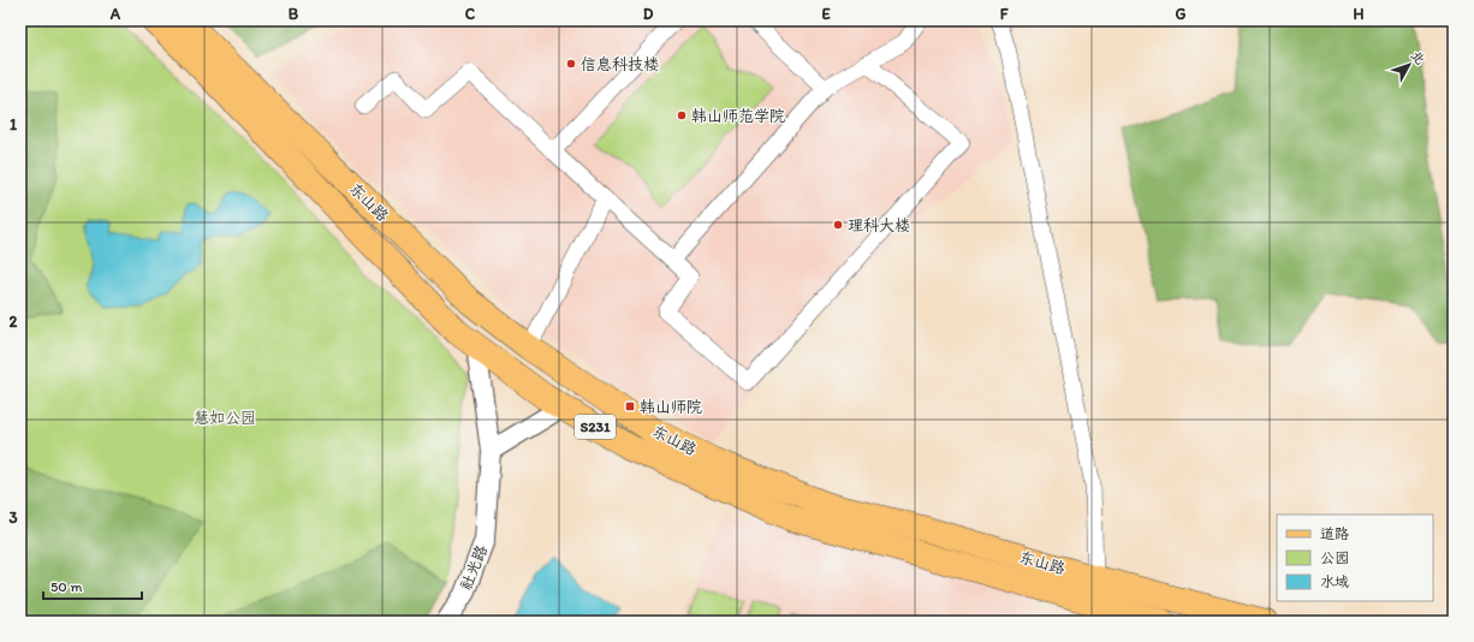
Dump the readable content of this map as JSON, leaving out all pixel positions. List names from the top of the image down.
{
  "streets": {
    "main road": ["东山路", "S231"],
    "street": ["社光路"]
  },
  "crossings": [
    ["东山路", "社光路"]
  ],
  "parks": ["慧如公园"],
  "places": {
    "other": ["信息科技楼", "韩山师范学院", "理科大楼"],
    "transit": ["韩山师院"]
  },
  "legend": ["道路", "公园", "水域"],
  "scale_bar": "50 m",
  "north": "top right",
  "grid": {
    "columns": [
      "A",
      "B",
      "C",
      "D",
      "E",
      "F",
      "G",
      "H"
    ],
    "rows": ["1", "2", "3"]
  }
}
